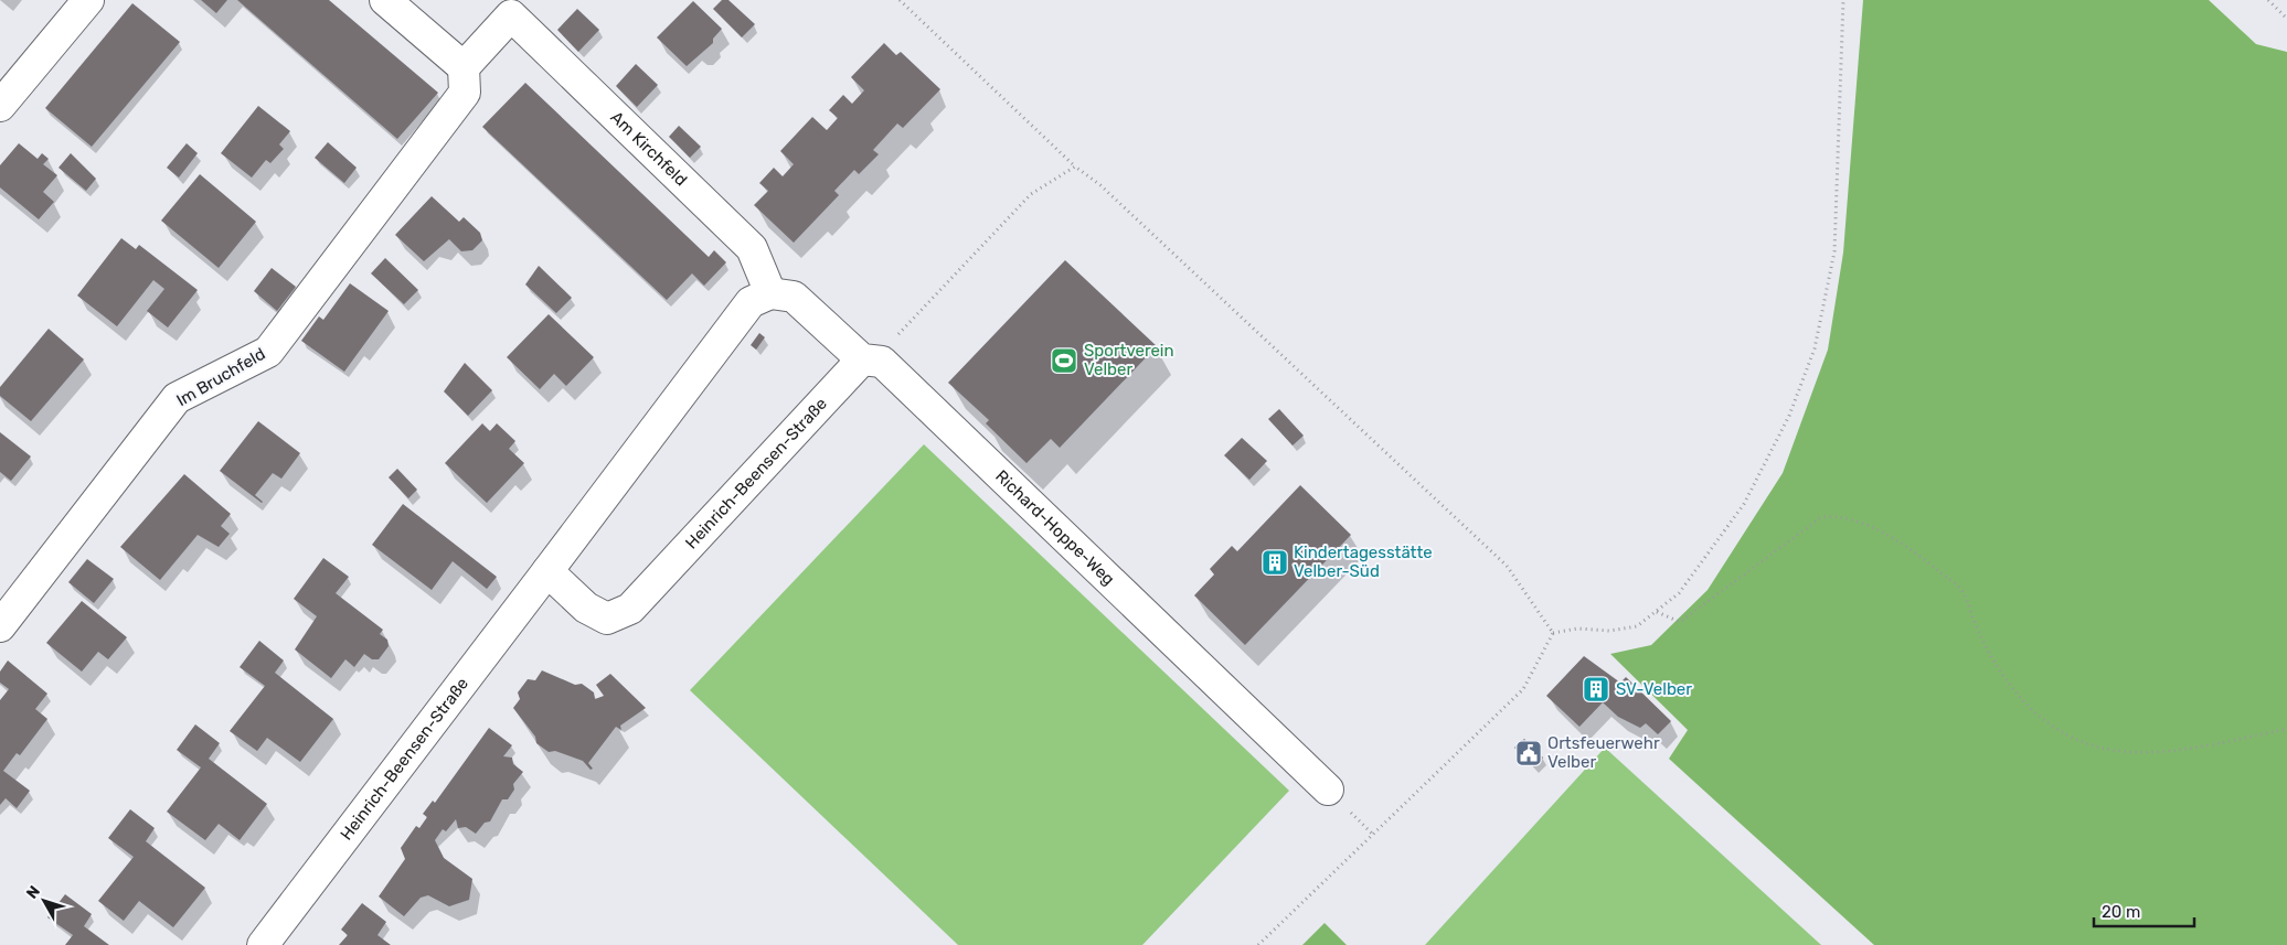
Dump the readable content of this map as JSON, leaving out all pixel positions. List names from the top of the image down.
{
  "streets": {
    "street": [
      "Am Kirchfeld",
      "Im Bruchfeld",
      "Heinrich-Beensen-Straße",
      "Richard-Hoppe-Weg"
    ]
  },
  "crossings": [
    ["Am Kirchfeld", "Im Bruchfeld"],
    ["Am Kirchfeld", "Heinrich-Beensen-Straße"],
    ["Am Kirchfeld", "Richard-Hoppe-Weg"],
    ["Heinrich-Beensen-Straße", "Richard-Hoppe-Weg"]
  ],
  "places": {
    "sports": ["Sportverein Velber"],
    "building": ["Kindertagesstätte Velber-Süd", "SV-Velber"],
    "public building": ["Ortsfeuerwehr Velber"]
  },
  "scale_bar": "20 m",
  "north": "top left"
}
